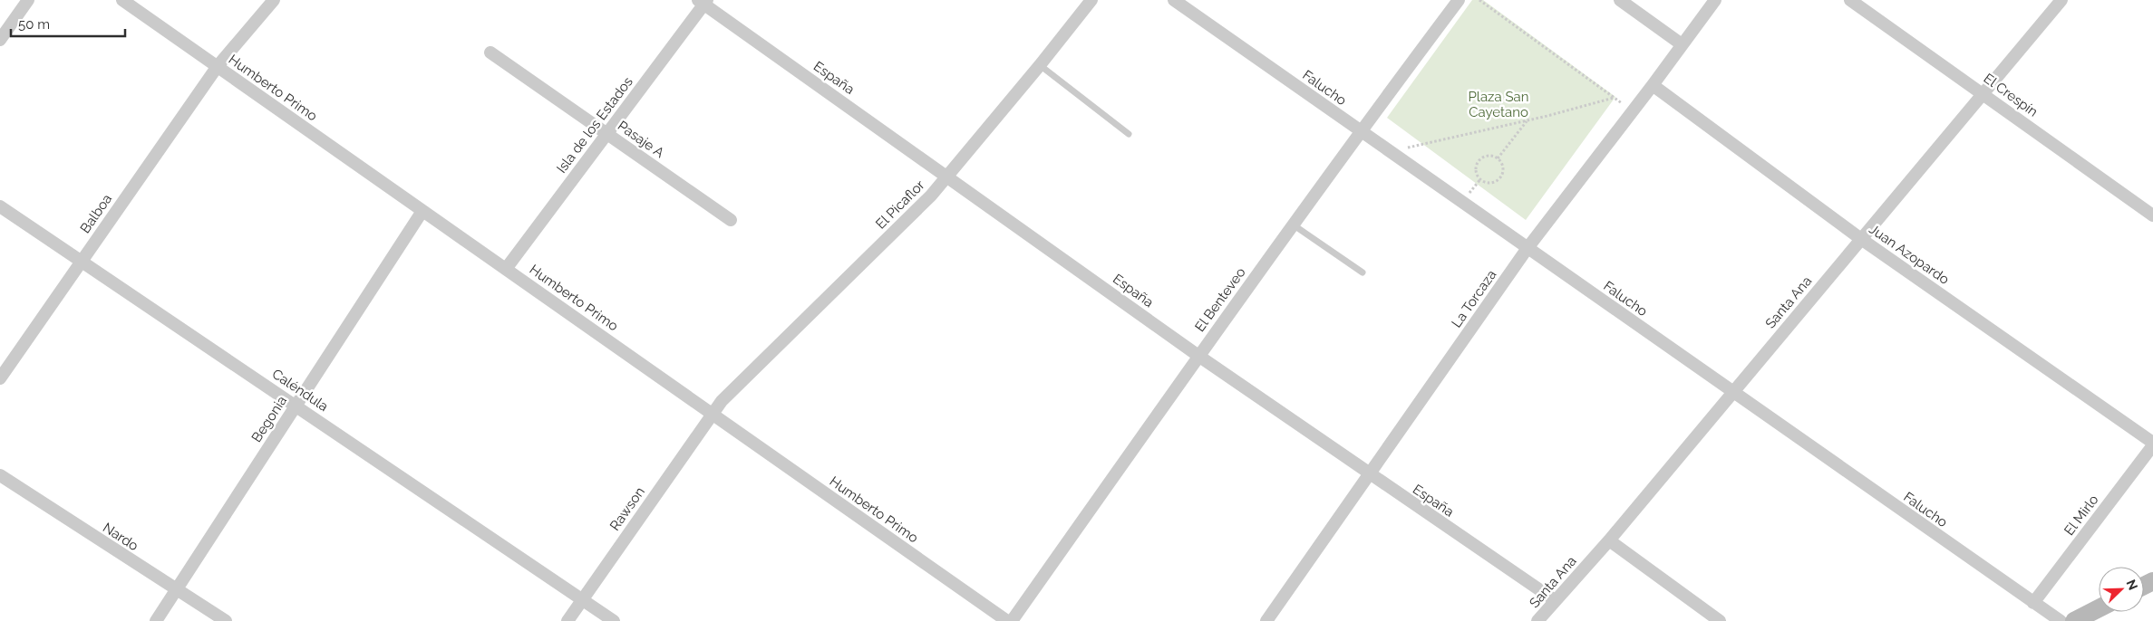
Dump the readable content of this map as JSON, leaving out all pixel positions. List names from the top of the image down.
{
  "streets": {
    "street": [
      "España",
      "Humberto Primo",
      "Falucho",
      "El Crespín",
      "Isla de los Estados",
      "Pasaje A",
      "El Picaflor",
      "Balboa",
      "Juan Azopardo",
      "La Torcaza",
      "El Benteveo",
      "Santa Ana",
      "Caléndula",
      "Begonia",
      "Rawson",
      "El Mirlo",
      "Nardo"
    ]
  },
  "crossings": [
    ["España", "Isla de los Estados"],
    ["España", "El Picaflor"],
    ["España", "La Torcaza"],
    ["España", "El Benteveo"],
    ["España", "Santa Ana"],
    ["Humberto Primo", "Isla de los Estados"],
    ["Humberto Primo", "El Picaflor"],
    ["Humberto Primo", "Balboa"],
    ["Humberto Primo", "Begonia"],
    ["Humberto Primo", "Rawson"],
    ["Falucho", "La Torcaza"],
    ["Falucho", "El Benteveo"],
    ["Falucho", "Santa Ana"],
    ["Falucho", "El Mirlo"],
    ["El Crespín", "Santa Ana"],
    ["Isla de los Estados", "Pasaje A"],
    ["El Picaflor", "Rawson"],
    ["Balboa", "Caléndula"],
    ["Juan Azopardo", "La Torcaza"],
    ["Juan Azopardo", "Santa Ana"],
    ["Juan Azopardo", "El Mirlo"],
    ["Caléndula", "Begonia"],
    ["Caléndula", "Rawson"],
    ["Begonia", "Nardo"]
  ],
  "parks": ["Plaza San Cayetano"],
  "scale_bar": "50 m",
  "north": "top right"
}
